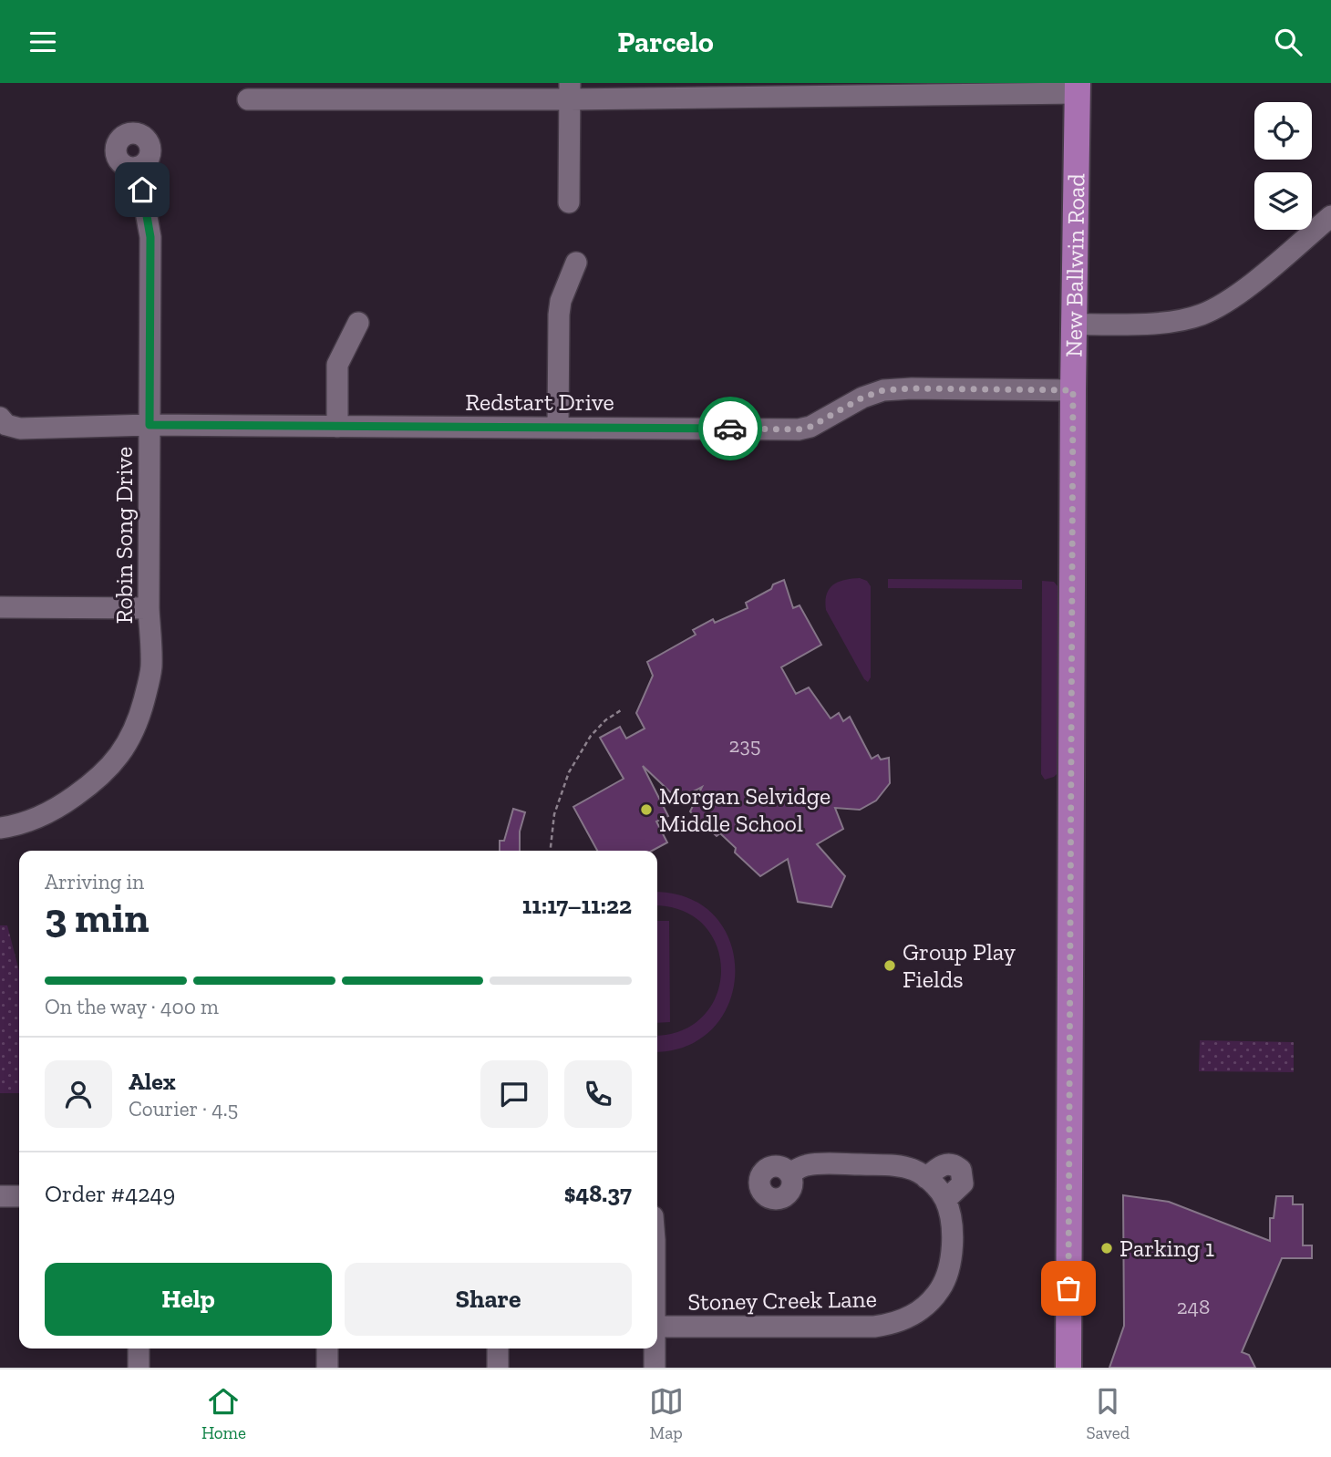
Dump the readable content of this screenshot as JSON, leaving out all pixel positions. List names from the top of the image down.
{
  "streets": {
    "main road": ["New Ballwin Road"],
    "street": ["Redstart Drive", "Robin Song Drive", "Stoney Creek Lane"]
  },
  "crossings": [
    ["New Ballwin Road", "Redstart Drive"],
    ["Redstart Drive", "Robin Song Drive"]
  ],
  "places": ["Morgan Selvidge Middle School", "Group Play Fields", "Parking 1"],
  "house_numbers": ["235", "248"],
  "page": {
    "header": "Parcelo",
    "heading": ["3 min", "Arriving in", "11:17–11:22"],
    "panel": [
      "Alex",
      "Courier · 4.5",
      "Order #4249",
      "$48.37"
    ],
    "bar": "On the way · 400 m",
    "buttons": ["Help", "Share"],
    "tabs": ["Home", "Map", "Saved"]
  }
}
